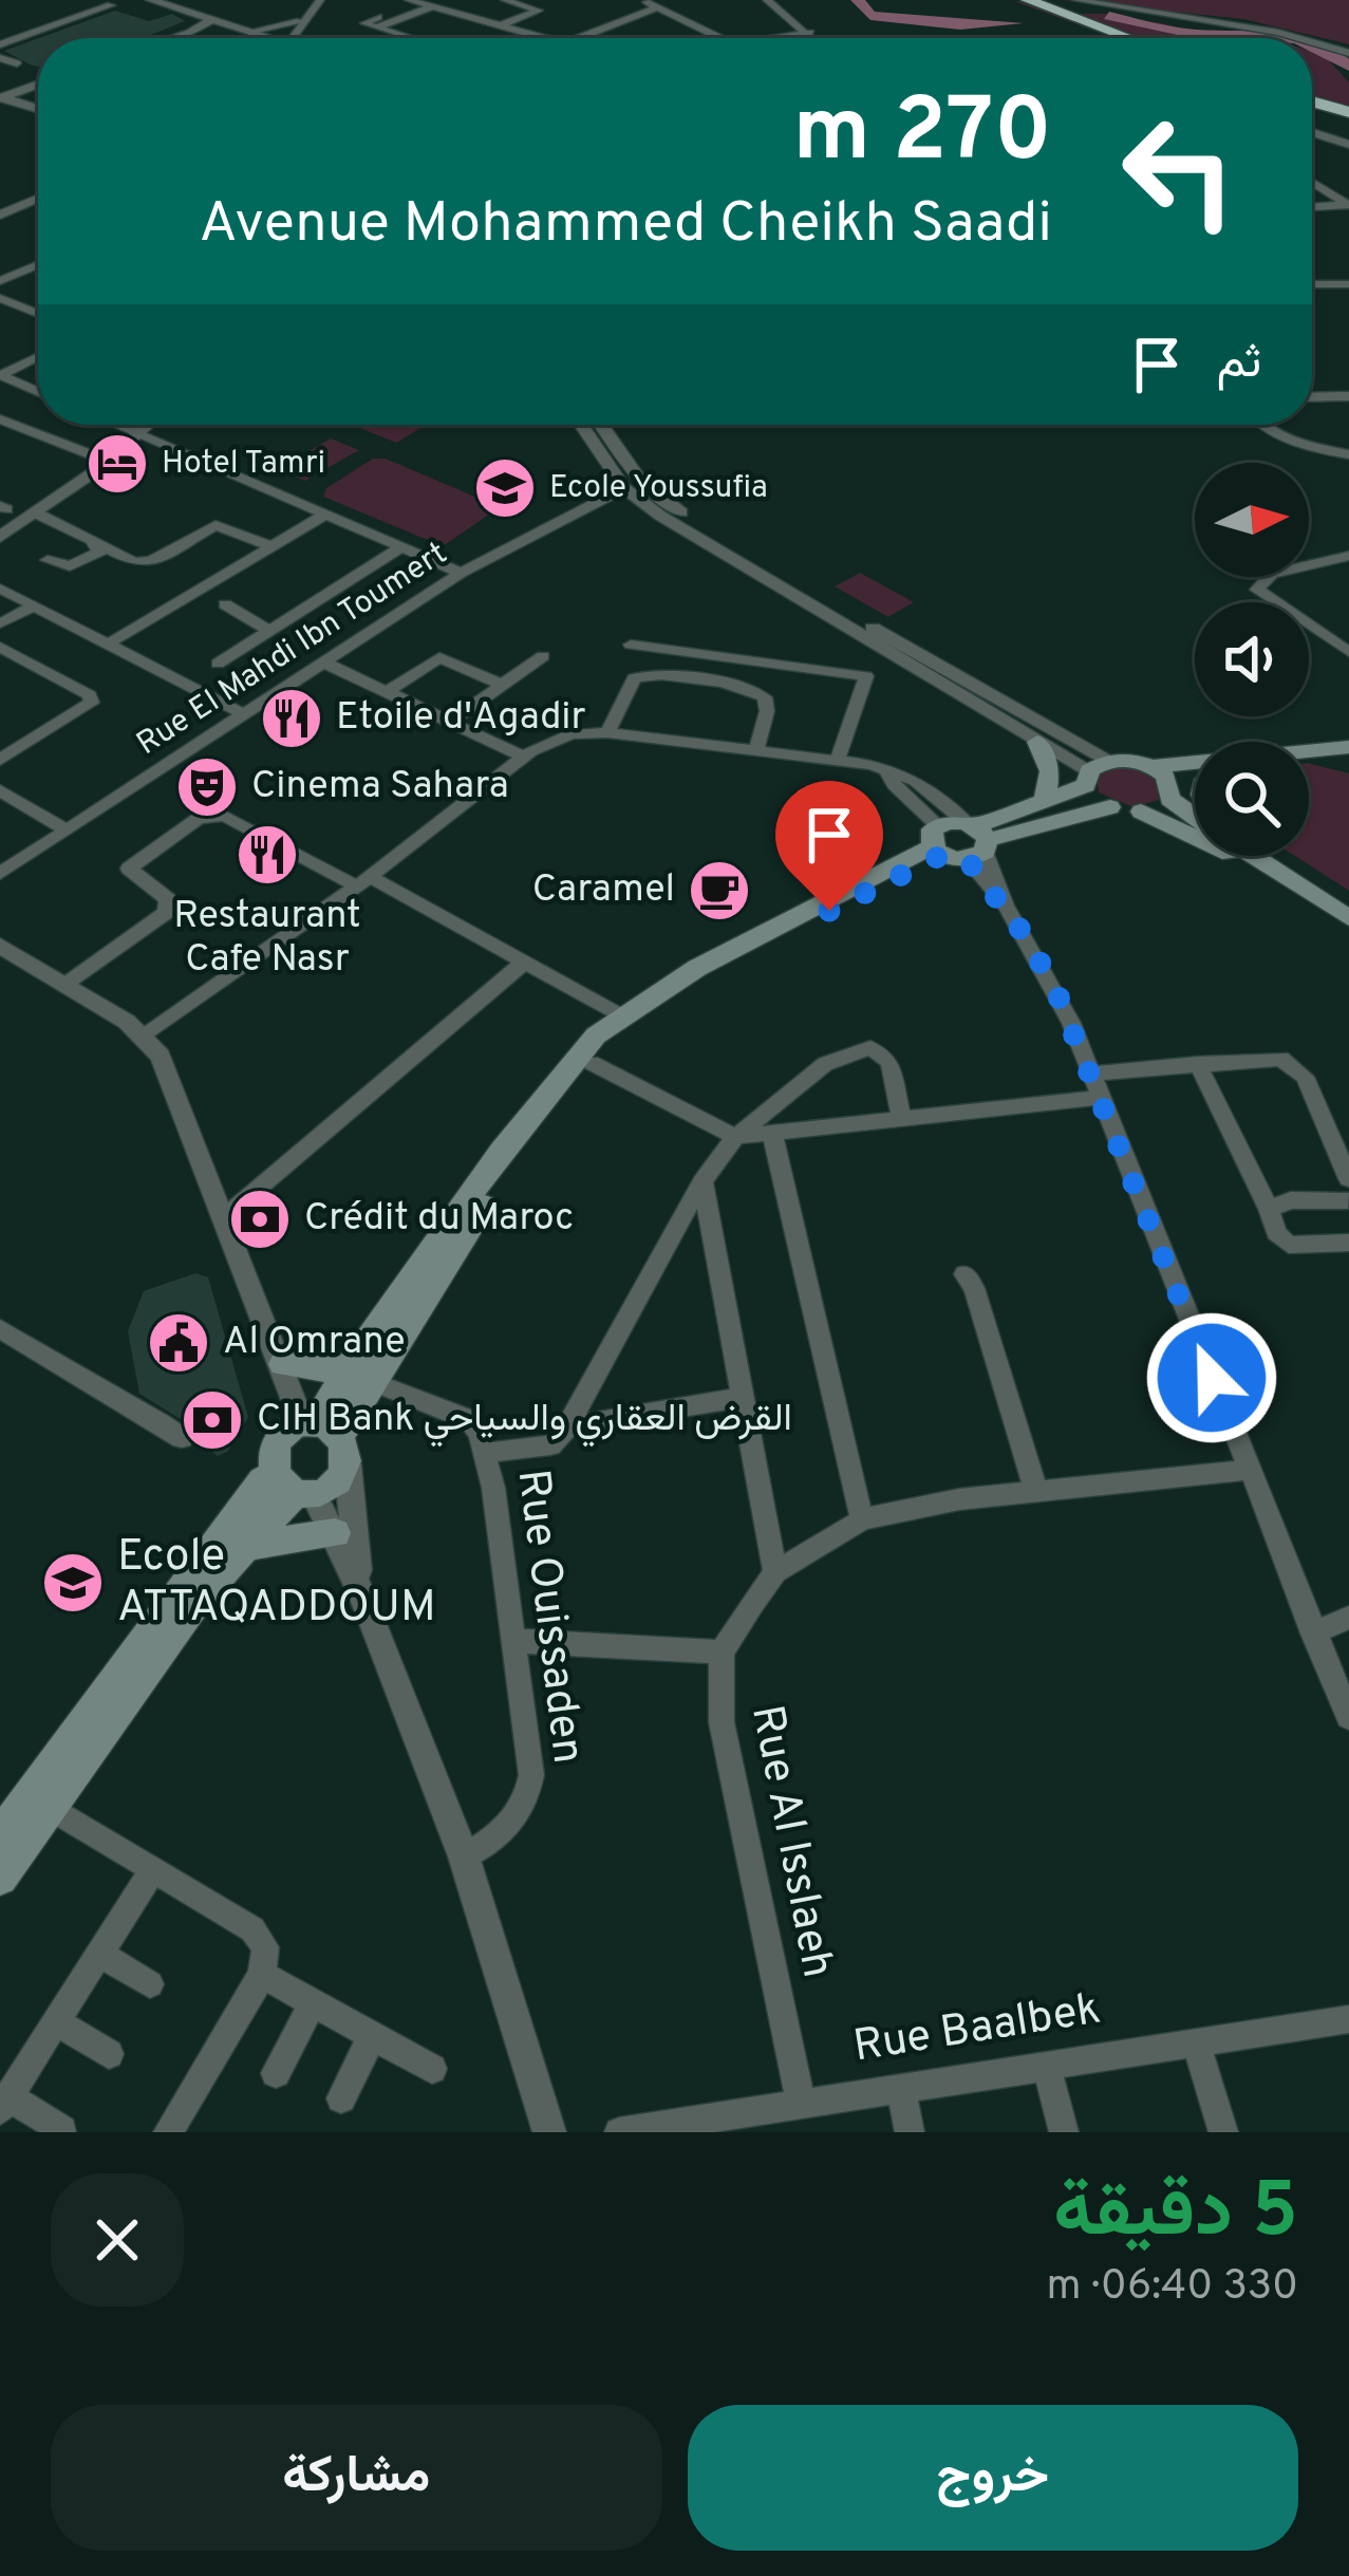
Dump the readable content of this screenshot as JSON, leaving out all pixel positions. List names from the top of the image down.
{
  "streets": {
    "street": [
      "Rue El Mahdi Ibn Toumert",
      "Rue Ouissaden",
      "Rue Al Isslaeh",
      "Rue Baalbek"
    ]
  },
  "crossings": [
    ["Rue Al Isslaeh", "Rue Baalbek"]
  ],
  "places": {
    "hotel": ["Hotel Tamri"],
    "school or university": ["Ecole Youssufia", "Ecole ATTAQADDOUM"],
    "restaurant": ["Etoile d'Agadir", "Restaurant Cafe Nasr"],
    "theatre": ["Cinema Sahara"],
    "cafe": ["Caramel"],
    "bank": ["Crédit du Maroc", "CIH Bank القرض العقاري والسياحي"],
    "public building": ["Al Omrane"]
  },
  "north": "right",
  "page": {
    "turn": ["270 m", "Avenue Mohammed Cheikh Saadi"],
    "then": "ثم",
    "heading": ["5 دقيقة", "330 m · 06:40"],
    "buttons": ["خروج", "مشاركة"]
  }
}
